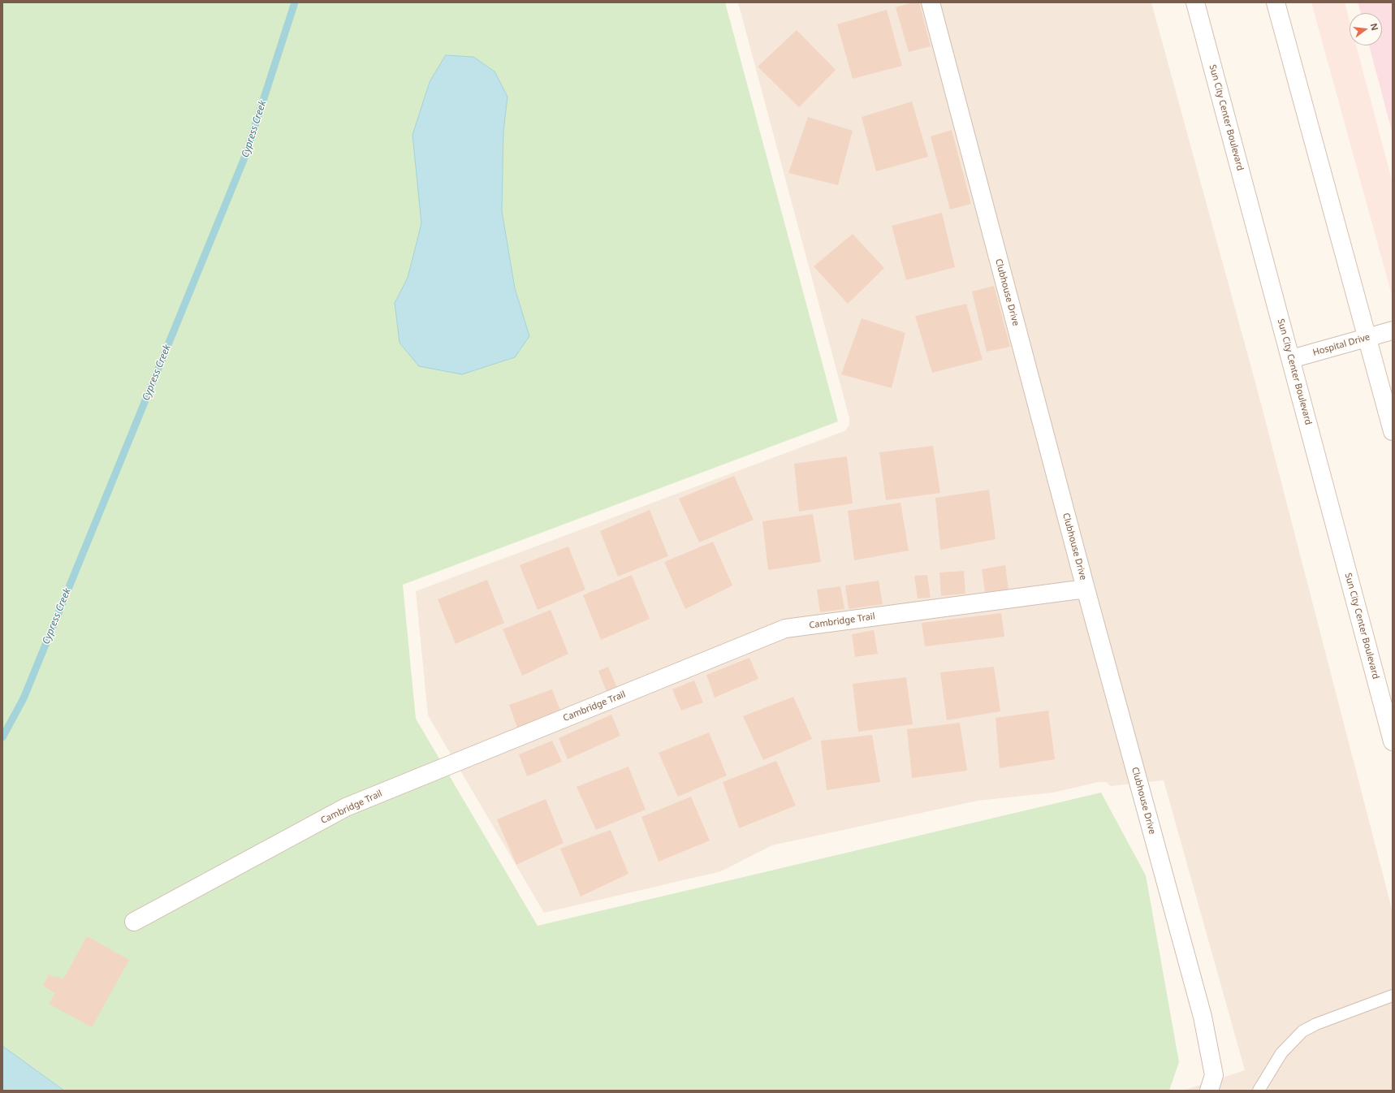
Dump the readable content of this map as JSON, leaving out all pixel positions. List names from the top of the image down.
{
  "streets": {
    "street": [
      "Sun City Center Boulevard",
      "Clubhouse Drive",
      "Hospital Drive",
      "Cambridge Trail"
    ]
  },
  "crossings": [
    ["Sun City Center Boulevard", "Hospital Drive"],
    ["Clubhouse Drive", "Cambridge Trail"]
  ],
  "water": ["Cypress Creek"],
  "north": "right"
}
